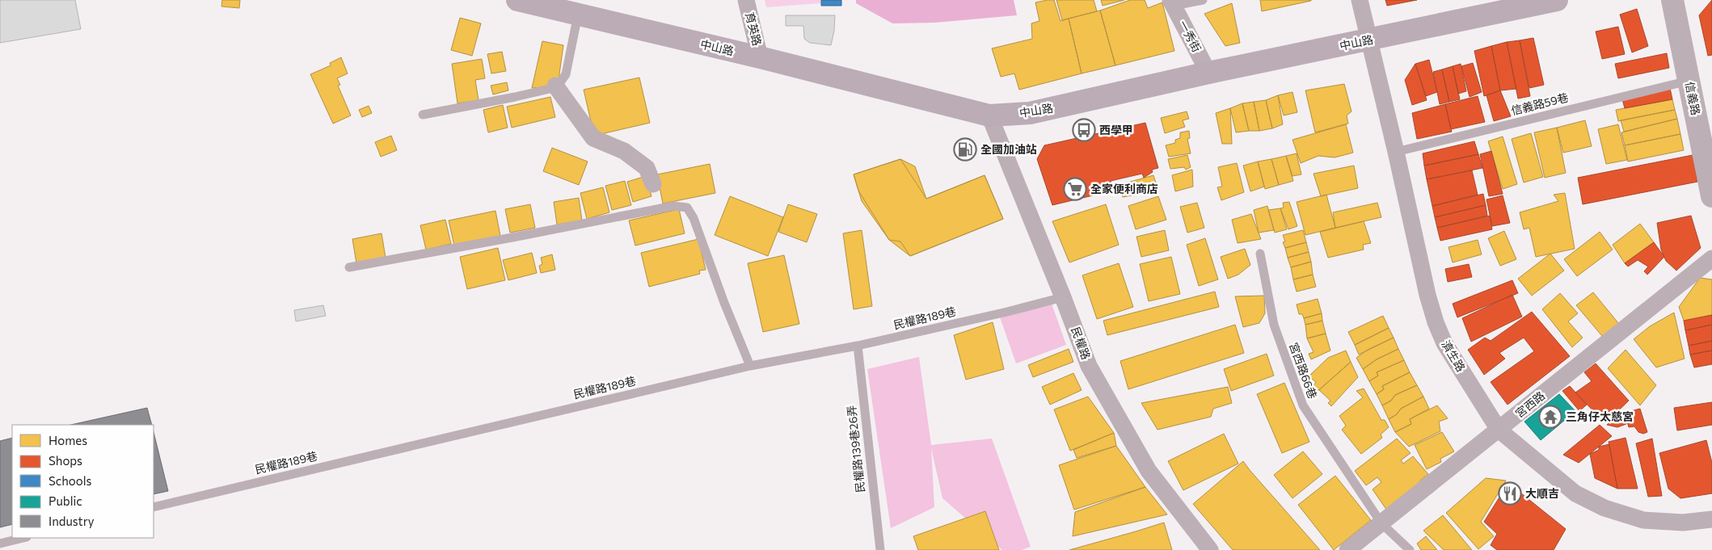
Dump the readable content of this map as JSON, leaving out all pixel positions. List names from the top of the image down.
{
  "streets": {
    "main road": ["中山路"],
    "street": [
      "育英路",
      "一秀街",
      "信義路",
      "民權路",
      "濟生路",
      "宮西路"
    ],
    "lane": [
      "信義路59巷",
      "民權路189巷",
      "宮西路66巷",
      "民權路139巷26弄"
    ]
  },
  "crossings": [
    ["育英路", "中山路"],
    ["一秀街", "中山路"],
    ["中山路", "民權路"],
    ["中山路", "濟生路"],
    ["信義路", "信義路59巷"],
    ["信義路59巷", "濟生路"],
    ["民權路189巷", "民權路"],
    ["民權路189巷", "民權路139巷26弄"],
    ["濟生路", "宮西路"],
    ["宮西路66巷", "宮西路"]
  ],
  "places": {
    "bus stop": ["西學甲"],
    "fuel station": ["全國加油站"],
    "supermarket": ["全家便利商店"],
    "temple": ["三角仔太慈宮"],
    "restaurant": ["大順吉"]
  },
  "legend": [
    "Homes",
    "Shops",
    "Schools",
    "Public",
    "Industry"
  ]
}
